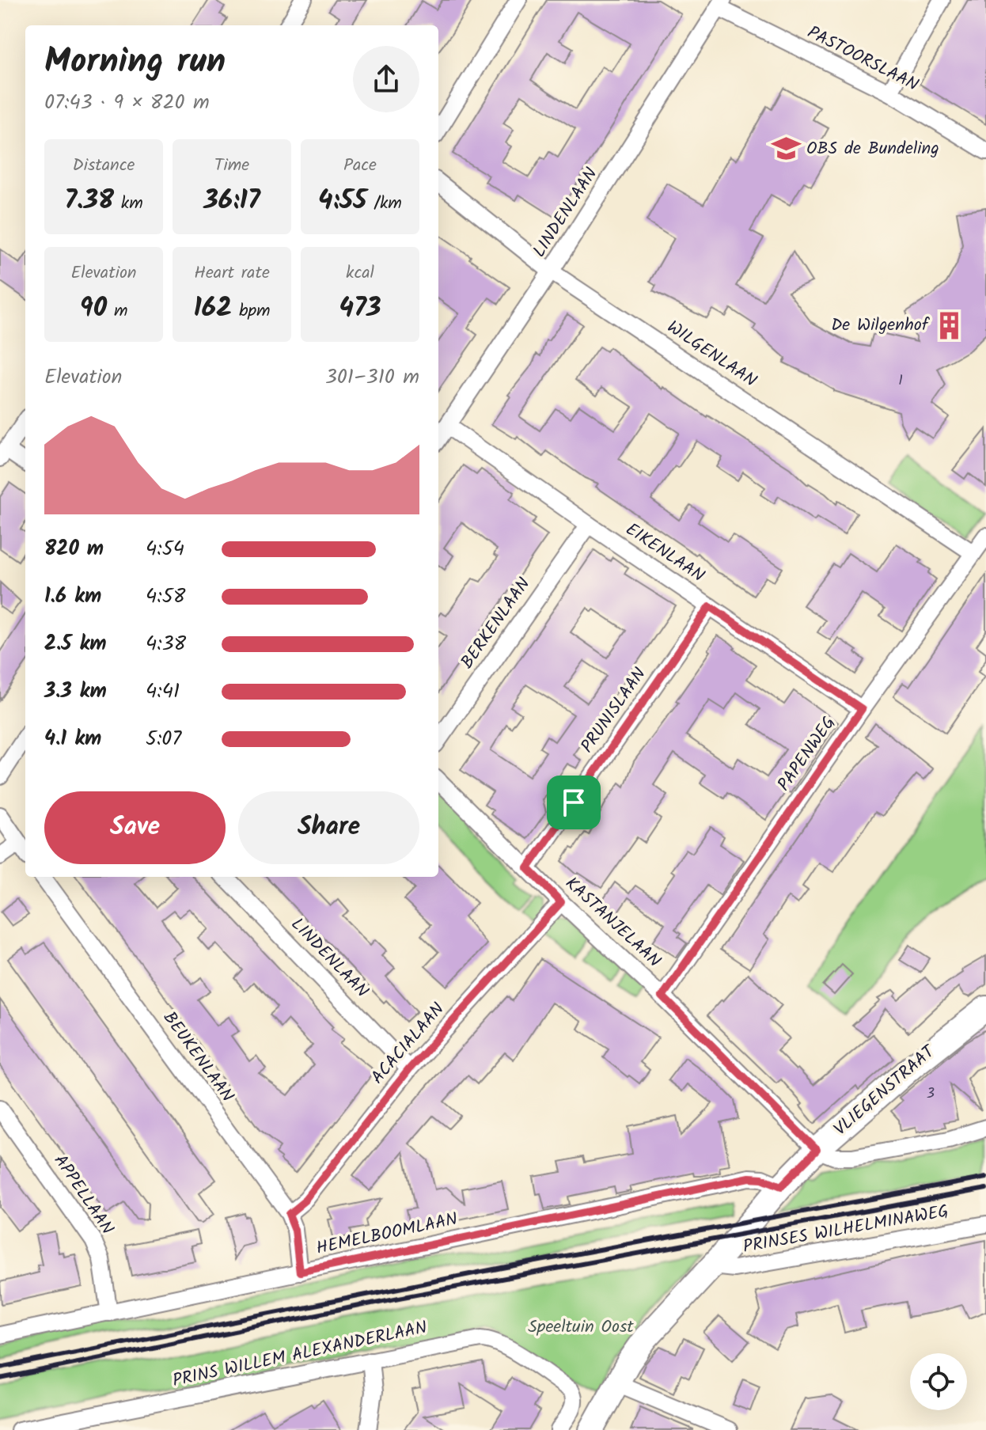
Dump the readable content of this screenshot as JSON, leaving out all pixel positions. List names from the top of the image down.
{
  "streets": {
    "main road": ["VLIEGENSTRAAT"],
    "street": [
      "PASTOORSLAAN",
      "LINDENLAAN",
      "WILGENLAAN",
      "EIKENLAAN",
      "BERKENLAAN",
      "PRUNISLAAN",
      "PAPENWEG",
      "KASTANJELAAN",
      "ACACIALAAN",
      "BEUKENLAAN",
      "APPELLAAN",
      "PRINSES WILHELMINAWEG",
      "HEMELBOOMLAAN",
      "PRINS WILLEM ALEXANDERLAAN"
    ]
  },
  "crossings": [
    ["PASTOORSLAAN", "LINDENLAAN"],
    ["LINDENLAAN", "WILGENLAAN"],
    ["LINDENLAAN", "EIKENLAAN"],
    ["LINDENLAAN", "ACACIALAAN"],
    ["WILGENLAAN", "PAPENWEG"],
    ["EIKENLAAN", "BERKENLAAN"],
    ["EIKENLAAN", "PRUNISLAAN"],
    ["EIKENLAAN", "PAPENWEG"],
    ["PRUNISLAAN", "KASTANJELAAN"],
    ["PAPENWEG", "KASTANJELAAN"],
    ["KASTANJELAAN", "ACACIALAAN"],
    ["KASTANJELAAN", "VLIEGENSTRAAT"],
    ["ACACIALAAN", "BEUKENLAAN"],
    ["BEUKENLAAN", "HEMELBOOMLAAN"],
    ["VLIEGENSTRAAT", "PRINSES WILHELMINAWEG"],
    ["VLIEGENSTRAAT", "HEMELBOOMLAAN"],
    ["APPELLAAN", "HEMELBOOMLAAN"]
  ],
  "parks": ["Speeltuin Oost"],
  "places": {
    "school or university": ["OBS de Bundeling"],
    "building": ["De Wilgenhof"]
  },
  "house_numbers": ["1", "3"],
  "page": {
    "heading": ["Morning run", "07:43 · 9 × 820 m"],
    "stats": [
      ["Distance", "7.38 km"],
      ["Time", "36:17"],
      ["Pace", "4:55 /km"],
      ["Elevation", "90 m"],
      ["Heart rate", "162 bpm"],
      ["kcal", "473"]
    ],
    "chart": ["Elevation", "301–310 m"],
    "list": [
      {
        "name": "820 m",
        "note": "4:54"
      },
      {
        "name": "1.6 km",
        "note": "4:58"
      },
      {
        "name": "2.5 km",
        "note": "4:38"
      },
      {
        "name": "3.3 km",
        "note": "4:41"
      },
      {
        "name": "4.1 km",
        "note": "5:07"
      }
    ],
    "buttons": ["Save", "Share"]
  }
}
